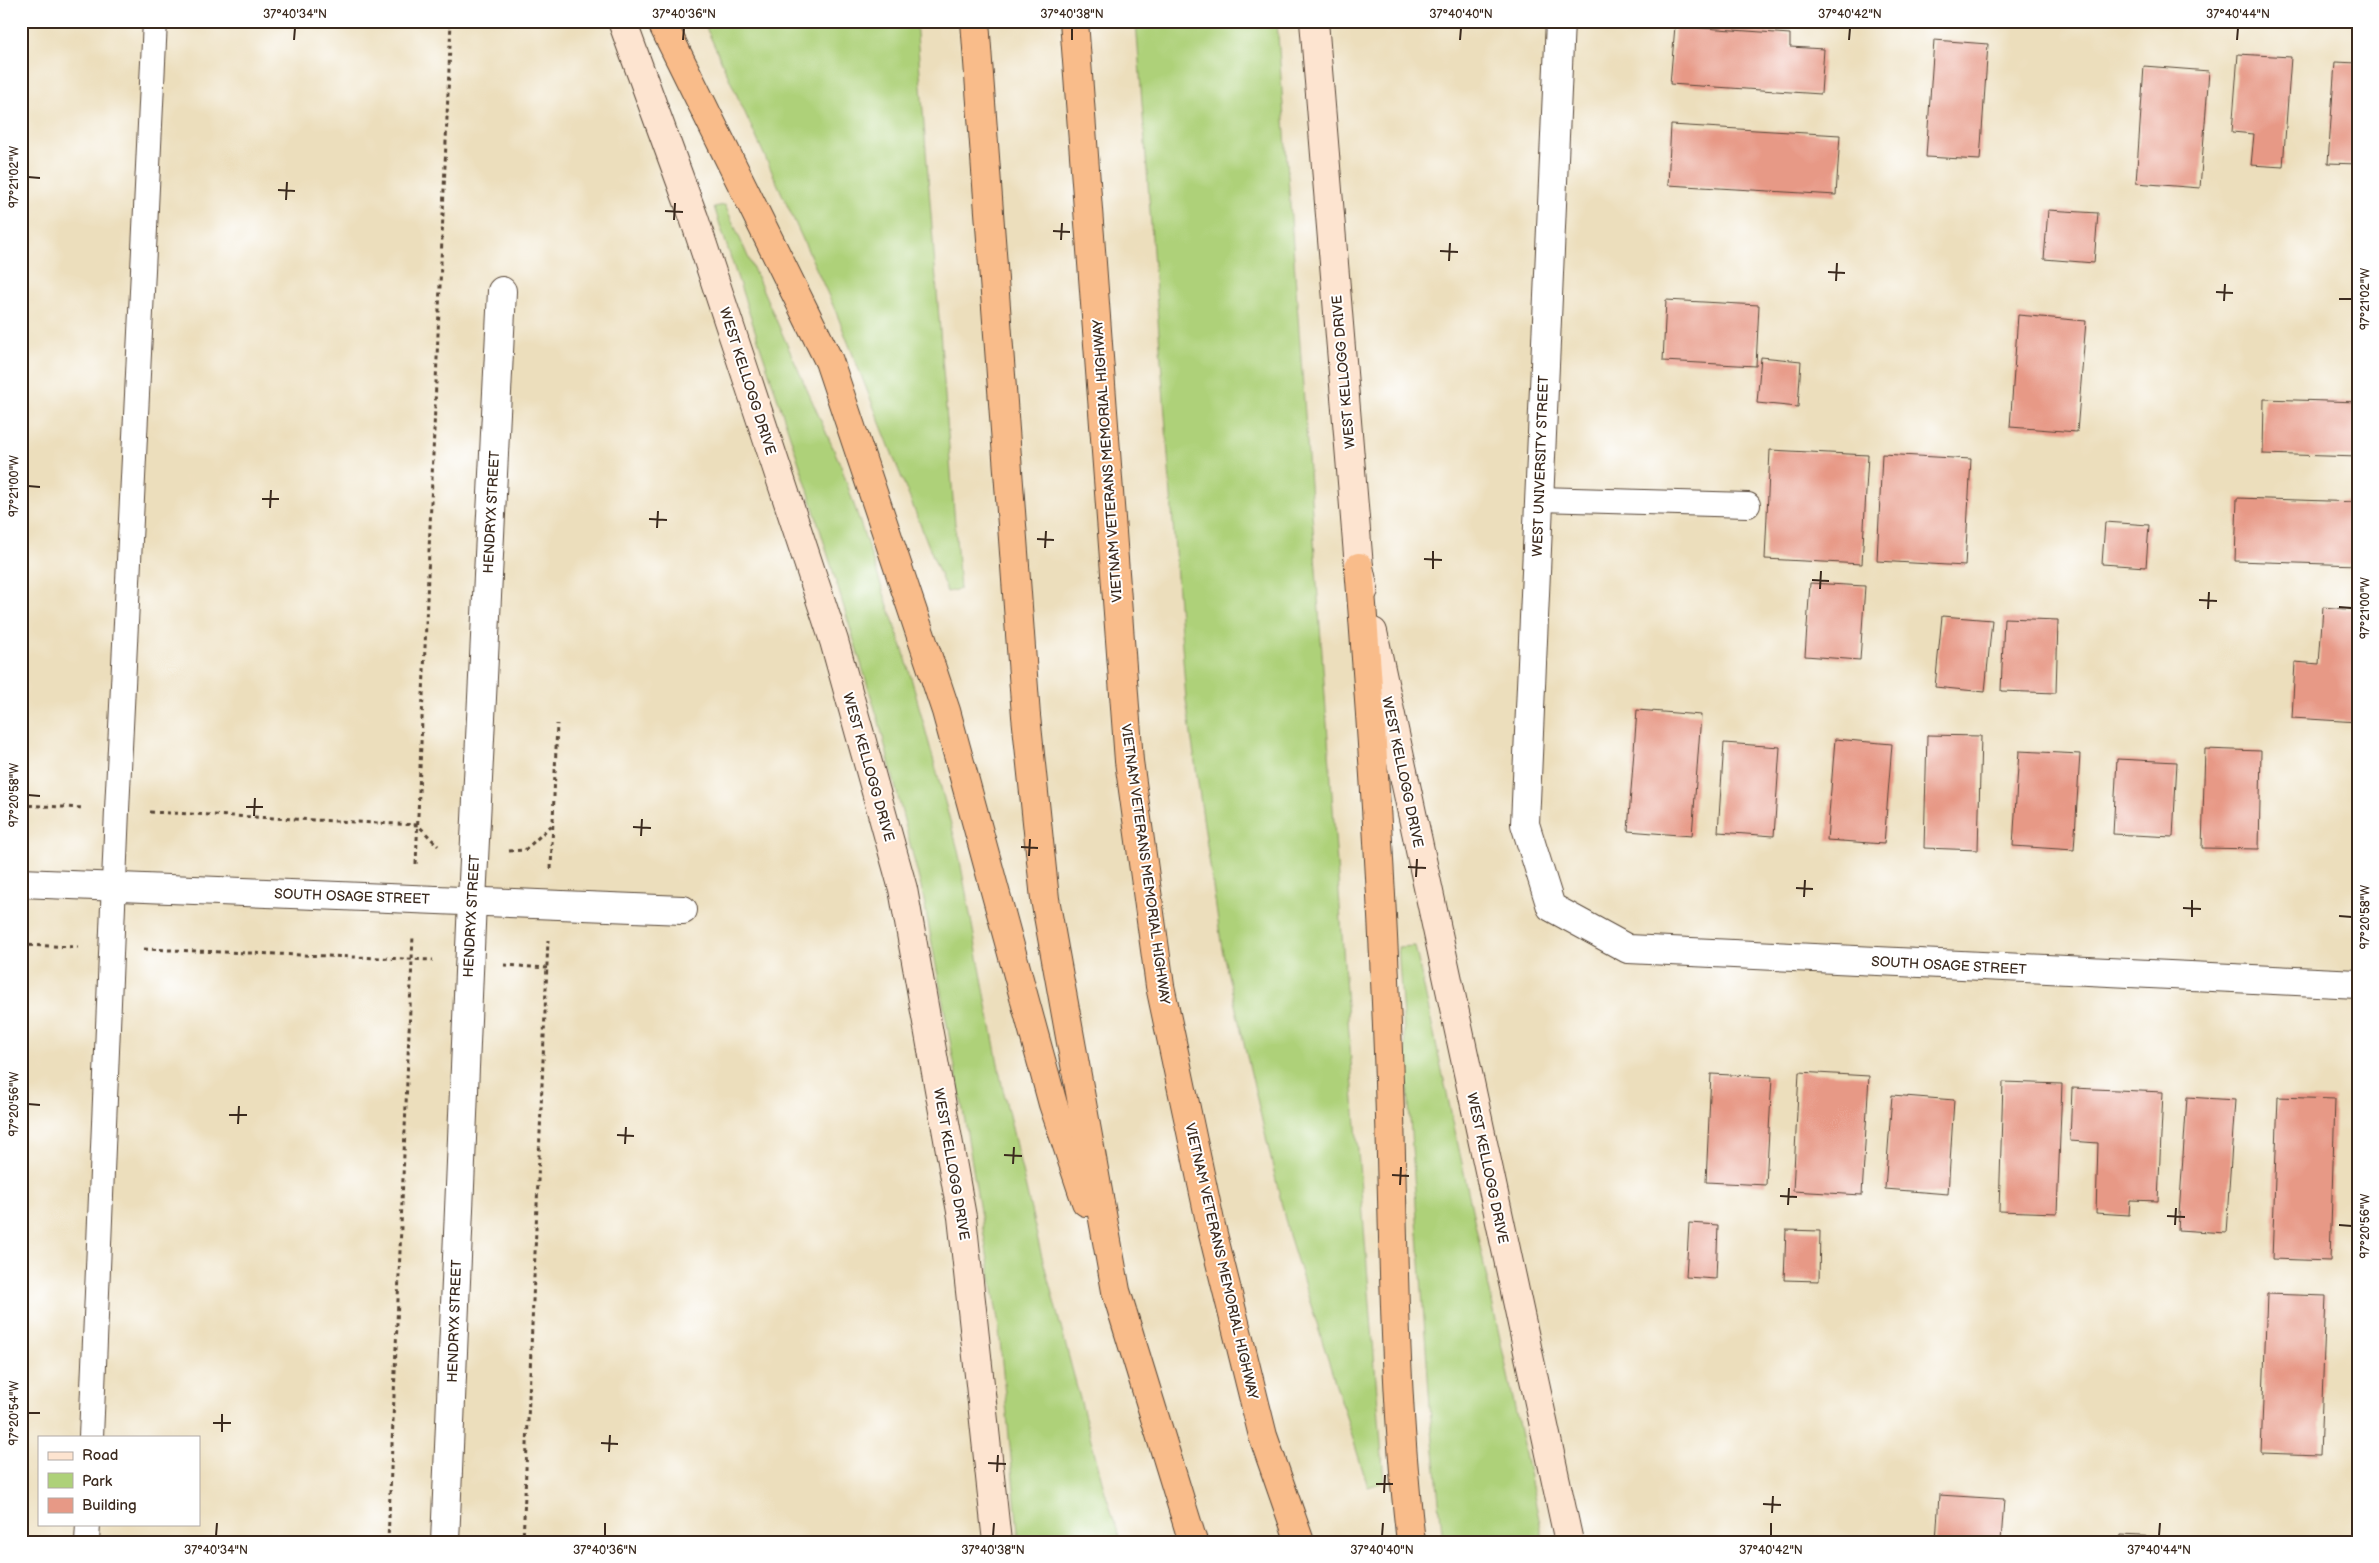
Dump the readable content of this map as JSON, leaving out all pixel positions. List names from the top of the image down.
{
  "streets": {
    "highway": ["VIETNAM VETERANS MEMORIAL HIGHWAY"],
    "main road": ["WEST KELLOGG DRIVE"],
    "street": ["WEST UNIVERSITY STREET", "HENDRYX STREET", "SOUTH OSAGE STREET"]
  },
  "crossings": [
    ["WEST UNIVERSITY STREET", "SOUTH OSAGE STREET"],
    ["HENDRYX STREET", "SOUTH OSAGE STREET"]
  ],
  "legend": ["Road", "Park", "Building"],
  "coordinates": [
    "37°40'34\"N",
    "37°40'36\"N",
    "37°40'38\"N",
    "37°40'40\"N",
    "37°40'42\"N",
    "37°40'44\"N",
    "97°21'02\"W",
    "97°21'00\"W",
    "97°20'58\"W",
    "97°20'56\"W",
    "97°20'54\"W"
  ]
}
